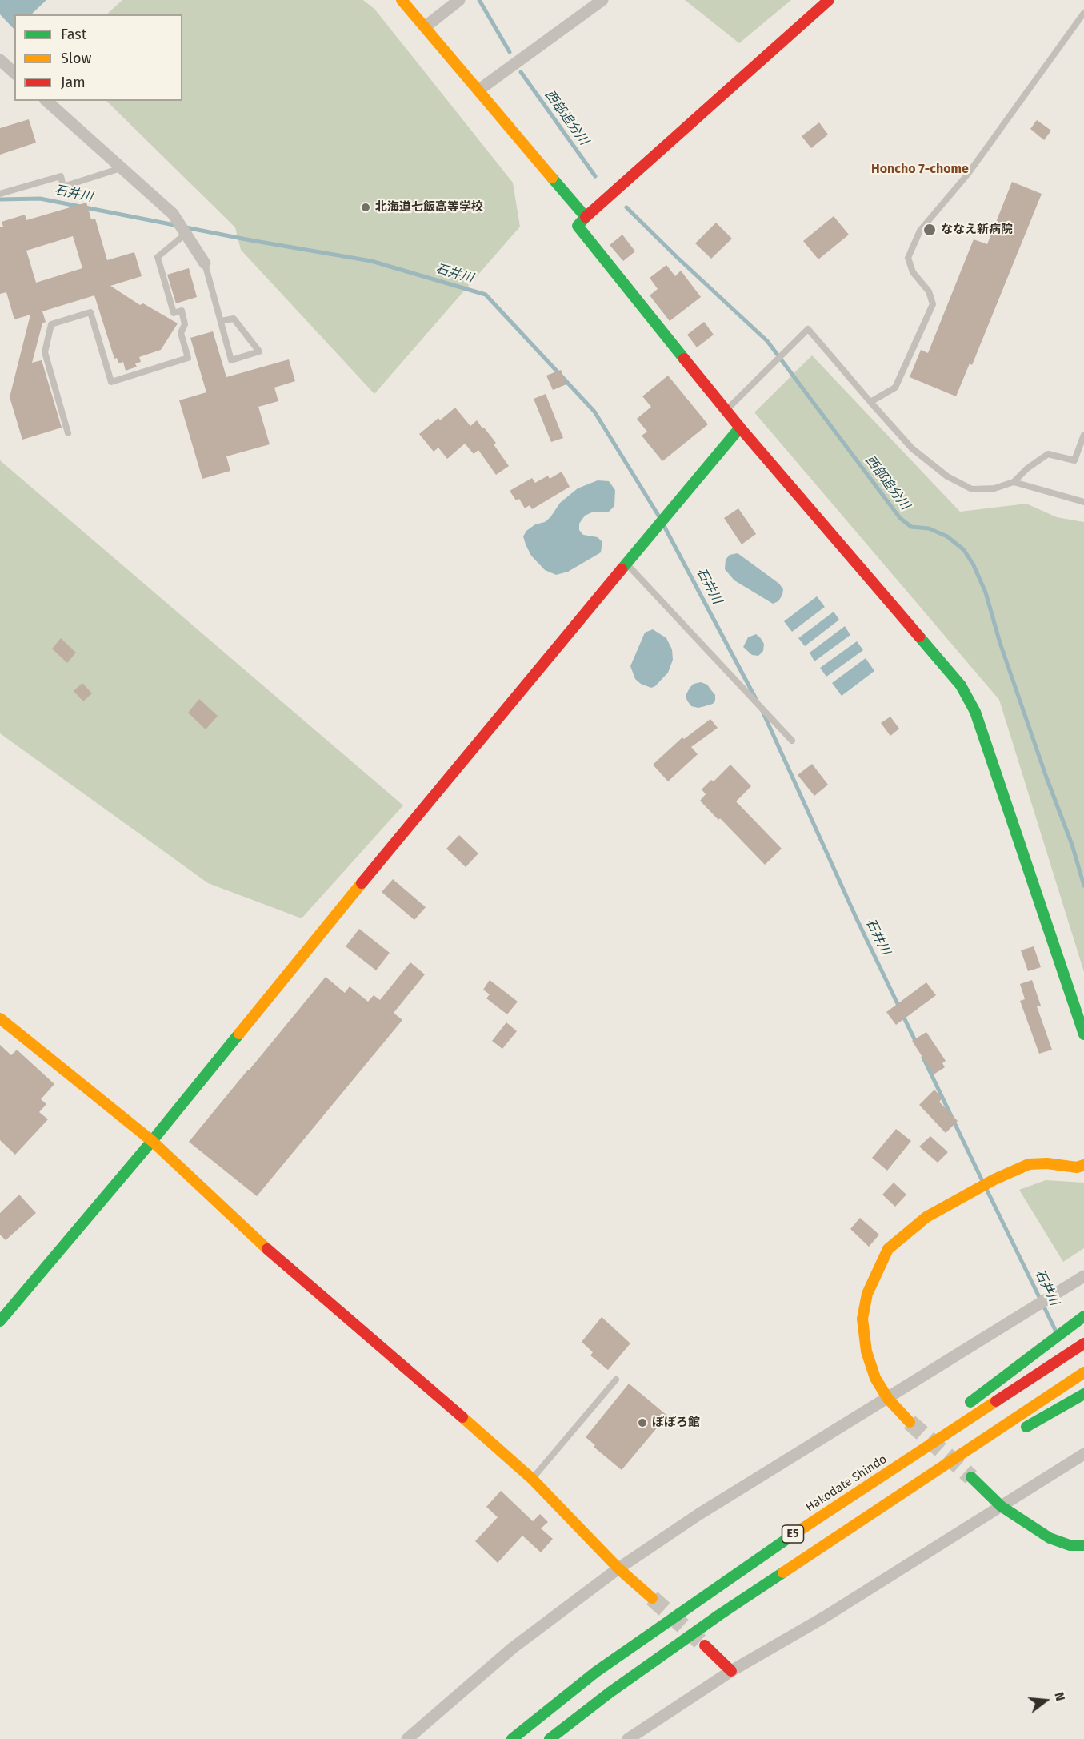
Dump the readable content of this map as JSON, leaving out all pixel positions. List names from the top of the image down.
{
  "streets": {
    "main road": ["Hakodate Shindo", "E5"]
  },
  "districts": ["Honcho 7-chome"],
  "water": ["西部追分川", "石井川"],
  "places": ["北海道七飯高等学校", "ななえ新病院", "ぽぽろ館"],
  "legend": ["Fast", "Slow", "Jam"],
  "north": "right"
}
